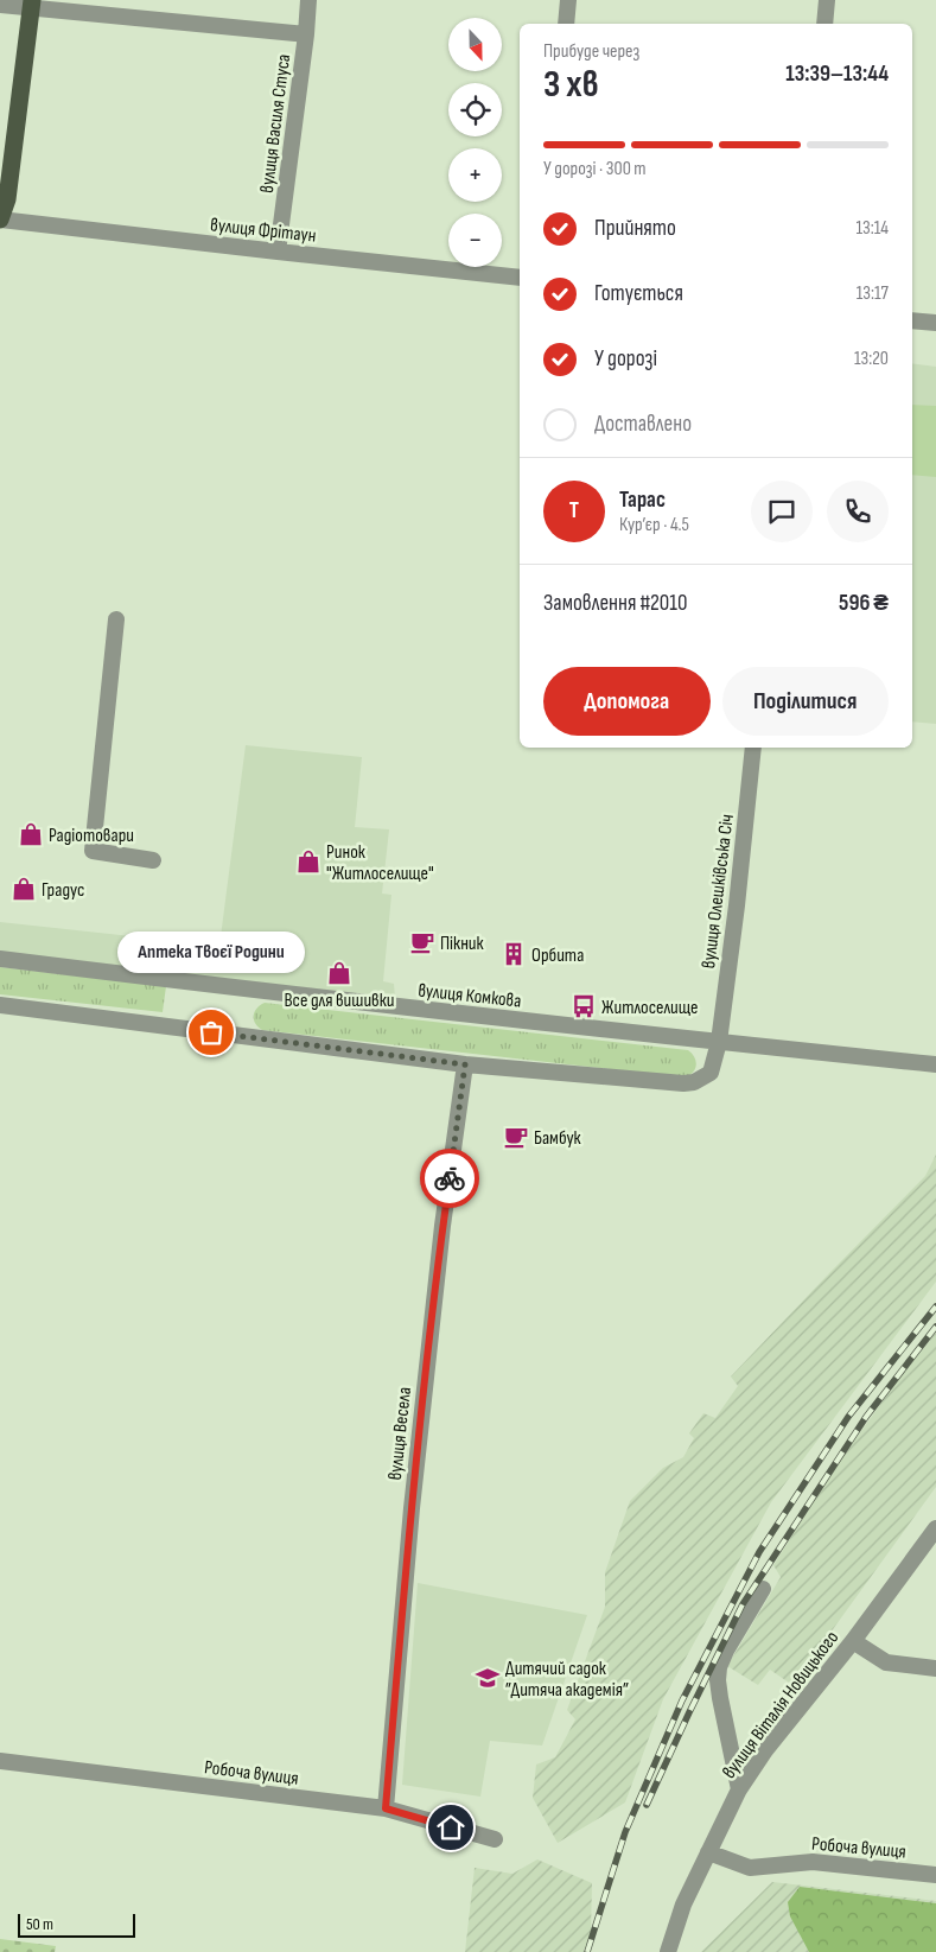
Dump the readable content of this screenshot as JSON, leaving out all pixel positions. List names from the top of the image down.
{
  "streets": {
    "street": [
      "вулиця Василя Стуса",
      "вулиця Фрітаун",
      "вулиця Олешківська Січ",
      "вулиця Комкова",
      "вулиця Весела",
      "вулиця Віталія Новицького",
      "Робоча вулиця"
    ]
  },
  "crossings": [
    ["вулиця Василя Стуса", "вулиця Фрітаун"],
    ["вулиця Олешківська Січ", "вулиця Комкова"],
    ["вулиця Олешківська Січ", "вулиця Весела"],
    ["вулиця Весела", "Робоча вулиця"],
    ["вулиця Віталія Новицького", "Робоча вулиця"]
  ],
  "places": {
    "shop": [
      "Радіотовари",
      "Ринок \"Житлоселище\"",
      "Градус",
      "Все для вишивки"
    ],
    "cafe": ["Пікник", "Бамбук"],
    "building": ["Орбита"],
    "bus stop": ["Житлоселище"],
    "other": ["Аптека Твоєї Родини"],
    "school or university": ["Дитячий садок ”Дитяча академія”"]
  },
  "scale_bar": "50 m",
  "north": "bottom",
  "page": {
    "map_buttons": ["+", "−"],
    "heading": ["3 хв", "Прибуде через", "13:39–13:44"],
    "panel": [
      "Тарас",
      "Кур’єр · 4.5",
      "Замовлення #2010",
      "596 ₴"
    ],
    "bar": "У дорозі · 300 m",
    "list": [
      ["Прийнято", "13:14"],
      ["Готується", "13:17"],
      ["У дорозі", "13:20"],
      "Доставлено"
    ],
    "round": "Т",
    "buttons": ["Допомога", "Поділитися"],
    "bubble": "Аптека Твоєї Родини",
    "scale": "50 m"
  }
}
